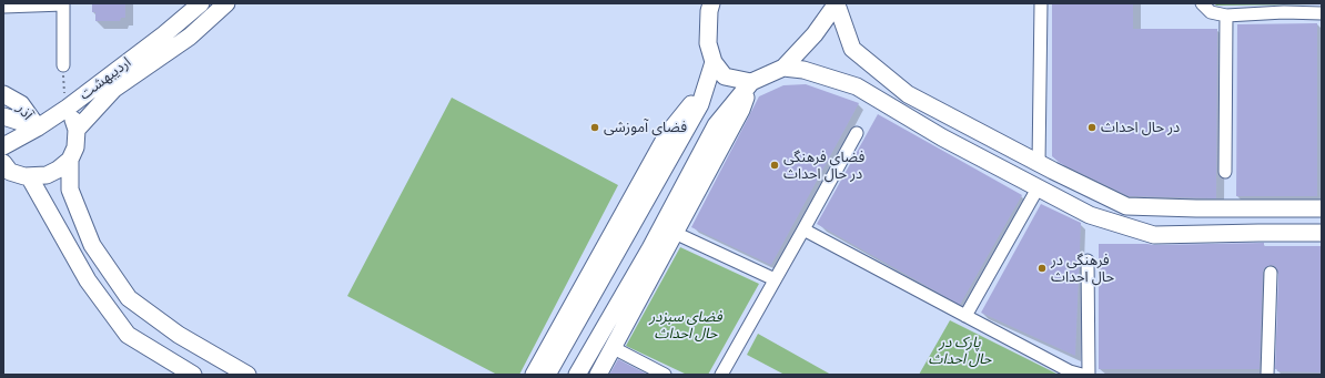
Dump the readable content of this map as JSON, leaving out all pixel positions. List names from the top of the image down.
{
  "streets": {
    "street": ["اردیبهشت", "آذر"]
  },
  "crossings": [
    ["اردیبهشت", "آذر"]
  ],
  "parks": ["فضای سبزدر حال احداث", "پارک در حال احداث"],
  "places": [
    "فضای آموزشی",
    "در حال احداث",
    "فضای فرهنگی در حال احداث",
    "فرهنگی در حال احداث"
  ]
}
